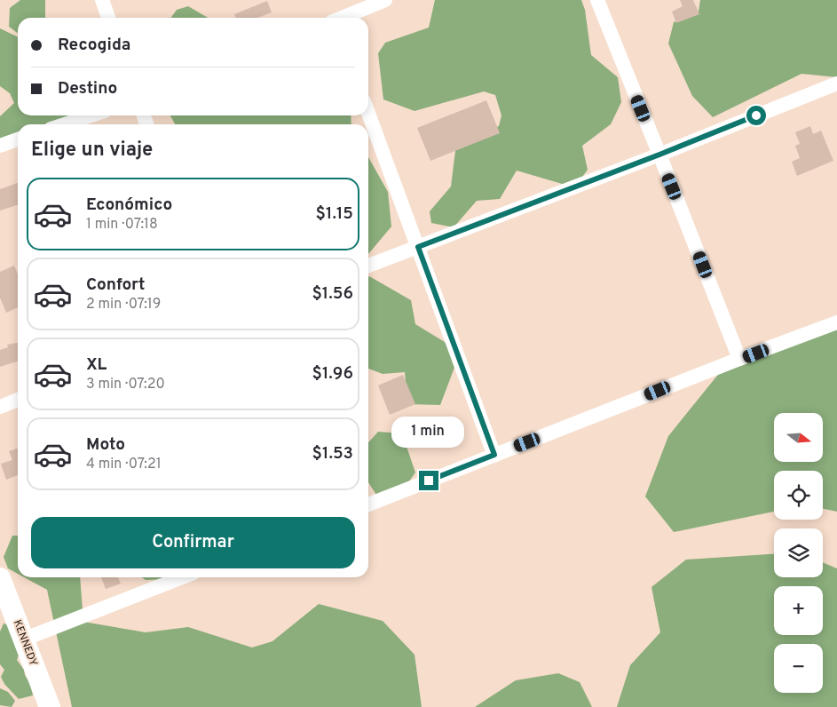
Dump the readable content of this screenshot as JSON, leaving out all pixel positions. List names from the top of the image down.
{
  "streets": {
    "main road": ["KENNEDY"]
  },
  "north": "right",
  "page": {
    "banner": ["Recogida", "Destino"],
    "heading": "Elige un viaje",
    "list": [
      {
        "name": "Económico",
        "note": "1 min · 07:18",
        "value": "$1.15"
      },
      {
        "name": "Confort",
        "note": "2 min · 07:19",
        "value": "$1.56"
      },
      {
        "name": "XL",
        "note": "3 min · 07:20",
        "value": "$1.96"
      },
      {
        "name": "Moto",
        "note": "4 min · 07:21",
        "value": "$1.53"
      }
    ],
    "map_buttons": ["+", "−"],
    "bubble": "1 min",
    "buttons": "Confirmar"
  }
}
